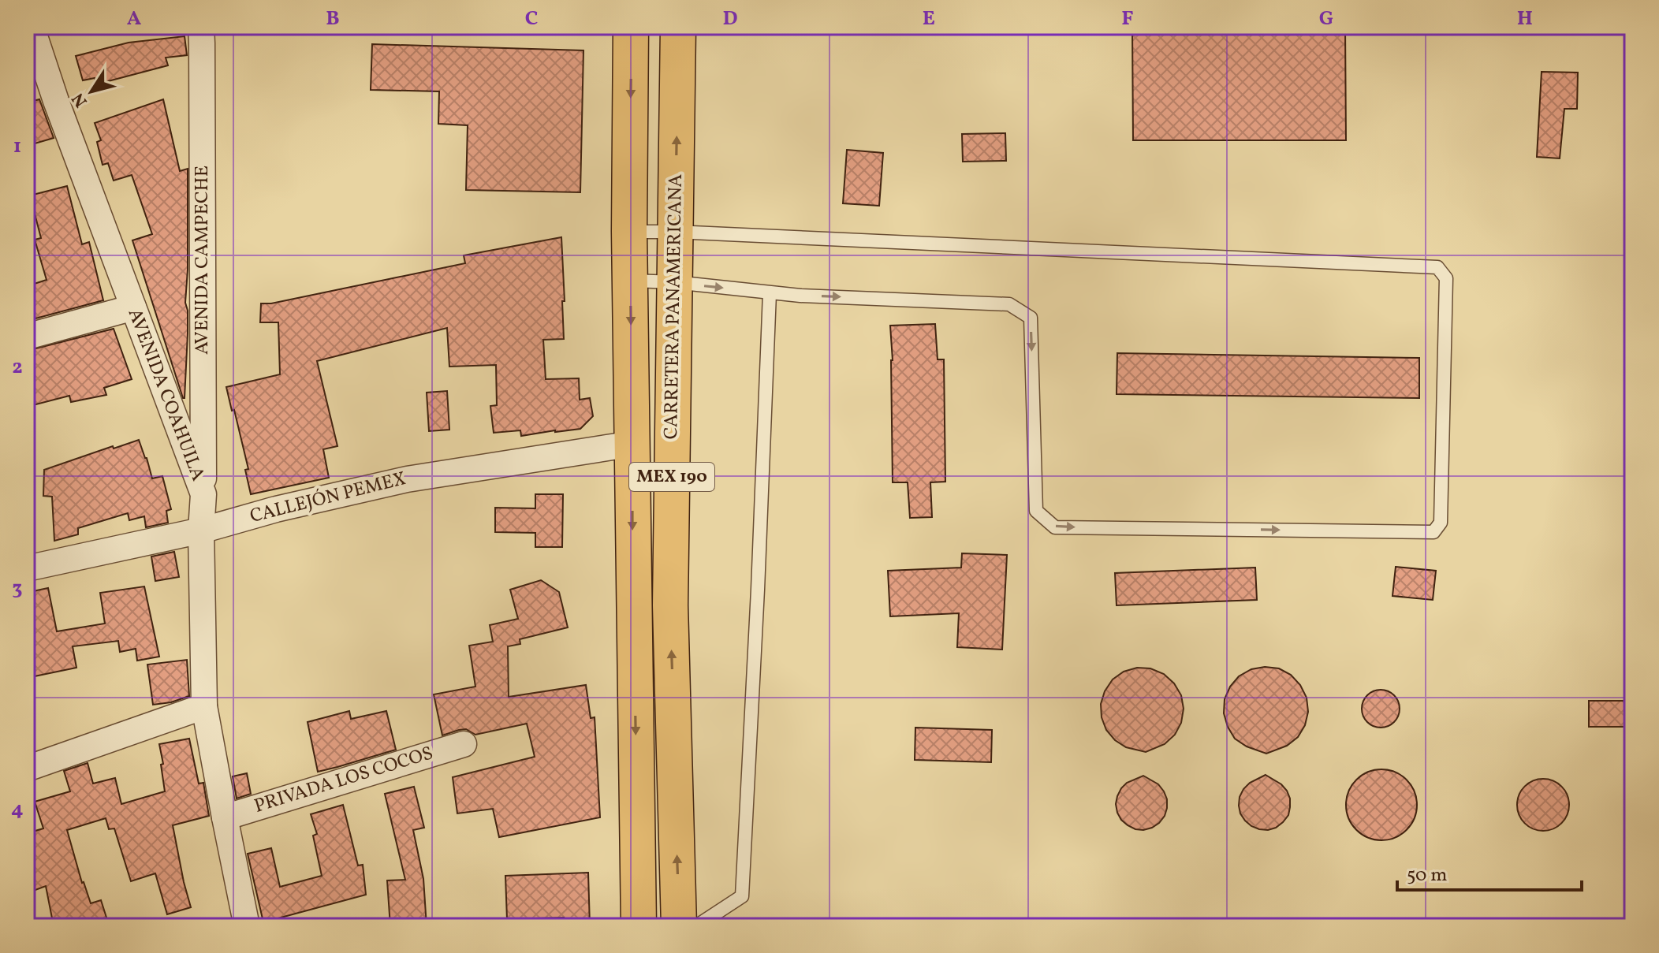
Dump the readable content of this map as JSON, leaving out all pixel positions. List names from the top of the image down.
{
  "streets": {
    "main road": ["CARRETERA PANAMERICANA", "MEX 190"],
    "street": [
      "AVENIDA CAMPECHE",
      "AVENIDA COAHUILA",
      "CALLEJÓN PEMEX",
      "PRIVADA LOS COCOS"
    ]
  },
  "crossings": [
    ["AVENIDA CAMPECHE", "AVENIDA COAHUILA"],
    ["AVENIDA COAHUILA", "CALLEJÓN PEMEX"],
    ["AVENIDA COAHUILA", "PRIVADA LOS COCOS"],
    ["MEX 190", "CALLEJÓN PEMEX"]
  ],
  "scale_bar": "50 m",
  "north": "bottom left",
  "grid": {
    "columns": [
      "A",
      "B",
      "C",
      "D",
      "E",
      "F",
      "G",
      "H"
    ],
    "rows": [
      "1",
      "2",
      "3",
      "4"
    ]
  }
}
